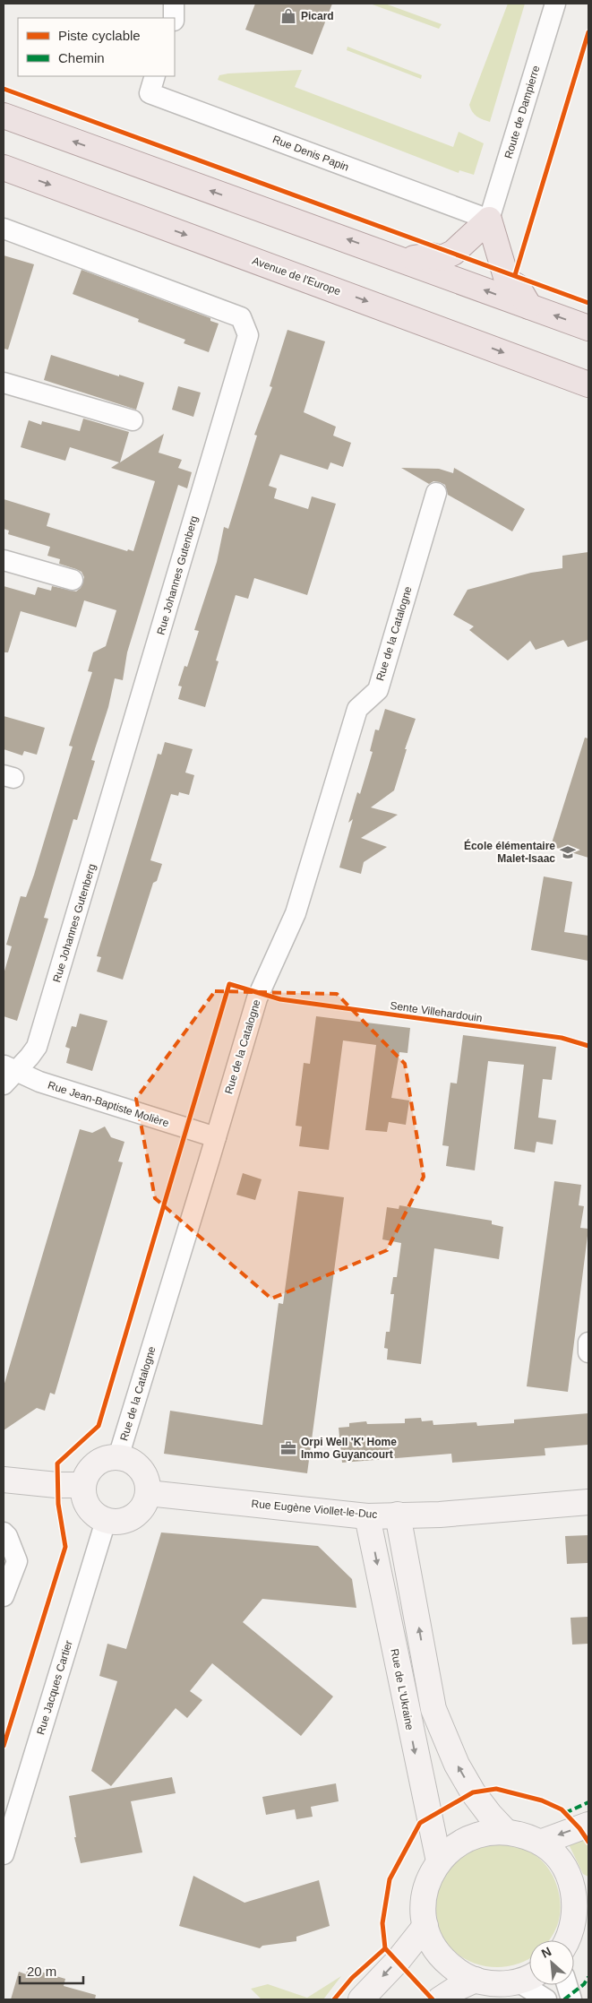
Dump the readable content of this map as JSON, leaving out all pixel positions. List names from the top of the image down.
{
  "streets": {
    "main road": ["Avenue de l'Europe"],
    "street": [
      "Route de Dampierre",
      "Rue Denis Papin",
      "Rue Johannes Gutenberg",
      "Rue de la Catalogne",
      "Rue Jean-Baptiste Molière",
      "Rue Eugène Viollet-le-Duc",
      "Rue Jacques Cartier",
      "Rue de L'Ukraine"
    ],
    "cycle path": ["Sente Villehardouin"]
  },
  "crossings": [
    ["Route de Dampierre", "Rue Denis Papin"],
    ["Rue Johannes Gutenberg", "Rue Jean-Baptiste Molière"],
    ["Rue de la Catalogne", "Rue Jean-Baptiste Molière"],
    ["Rue de la Catalogne", "Rue Eugène Viollet-le-Duc"],
    ["Rue de la Catalogne", "Rue Jacques Cartier"],
    ["Rue Eugène Viollet-le-Duc", "Rue Jacques Cartier"],
    ["Rue Eugène Viollet-le-Duc", "Rue de L'Ukraine"]
  ],
  "places": {
    "shop": ["Picard"],
    "school or university": ["École élémentaire Malet-Isaac"],
    "office": ["Orpi Well 'K' Home Immo Guyancourt"]
  },
  "legend": ["Piste cyclable", "Chemin"],
  "scale_bar": "20 m",
  "north": "top left"
}
